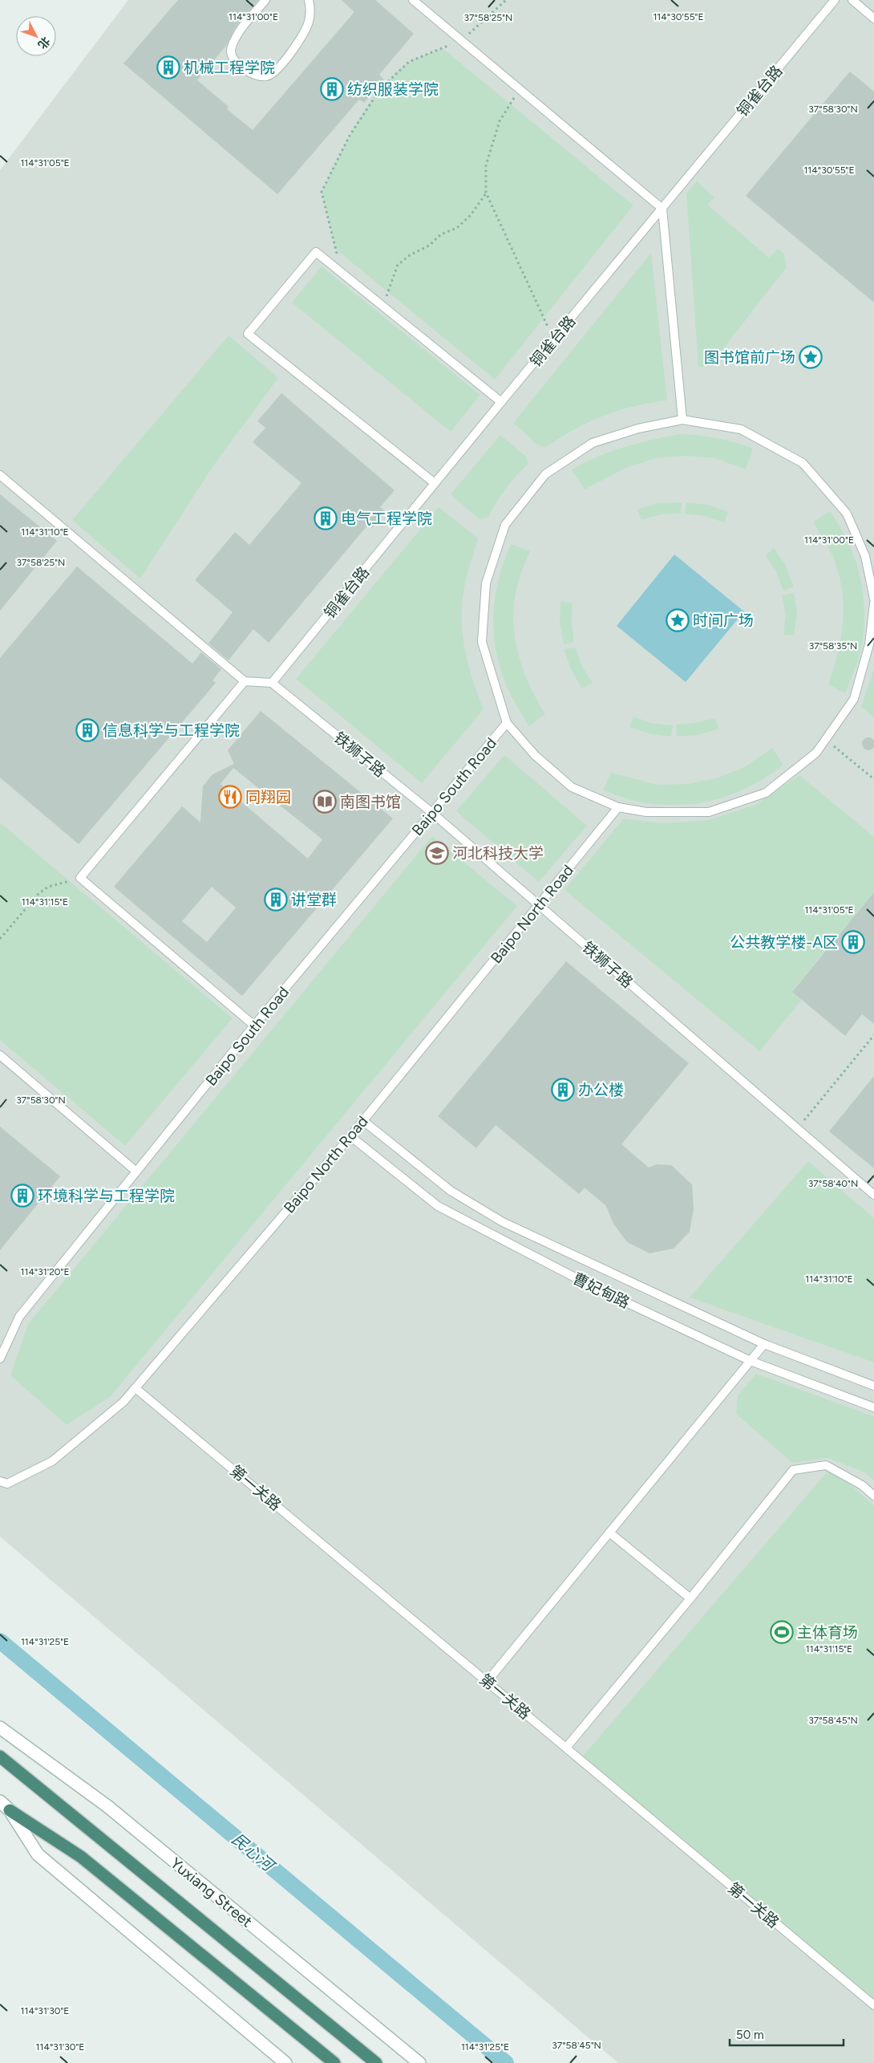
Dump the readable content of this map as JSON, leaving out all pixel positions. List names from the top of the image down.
{
  "streets": {
    "main road": ["Yuxiang Street"],
    "lane": [
      "铜雀台路",
      "铁狮子路",
      "Baipo South Road",
      "Baipo North Road",
      "曹妃甸路",
      "第一关路"
    ]
  },
  "crossings": [
    ["铜雀台路", "铁狮子路"],
    ["铁狮子路", "Baipo South Road"],
    ["铁狮子路", "Baipo North Road"],
    ["Baipo North Road", "曹妃甸路"],
    ["Baipo North Road", "第一关路"]
  ],
  "water": ["民心河"],
  "places": {
    "building": [
      "机械工程学院",
      "纺织服装学院",
      "电气工程学院",
      "信息科学与工程学院",
      "讲堂群",
      "公共教学楼-A区",
      "办公楼",
      "环境科学与工程学院"
    ],
    "place": ["图书馆前广场", "时间广场"],
    "restaurant": ["同翔园"],
    "library": ["南图书馆"],
    "school or university": ["河北科技大学"],
    "sports": ["主体育场"]
  },
  "scale_bar": "50 m",
  "north": "bottom right",
  "coordinates": [
    "114°31'00\"E",
    "114°30'55\"E",
    "37°58'25\"N",
    "37°58'30\"N",
    "114°31'05\"E",
    "114°31'10\"E",
    "37°58'35\"N",
    "114°31'15\"E",
    "37°58'40\"N",
    "114°31'20\"E",
    "114°31'25\"E",
    "37°58'45\"N",
    "114°31'30\"E"
  ]
}
